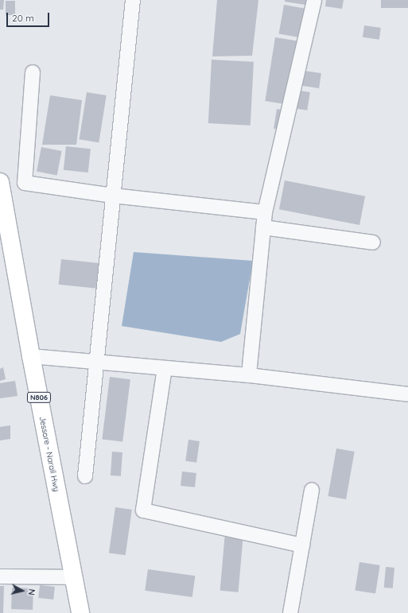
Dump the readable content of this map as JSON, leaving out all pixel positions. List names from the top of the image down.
{
  "streets": {
    "highway": ["N806", "Jessore - Narail Hwy"]
  },
  "scale_bar": "20 m",
  "north": "right"
}
